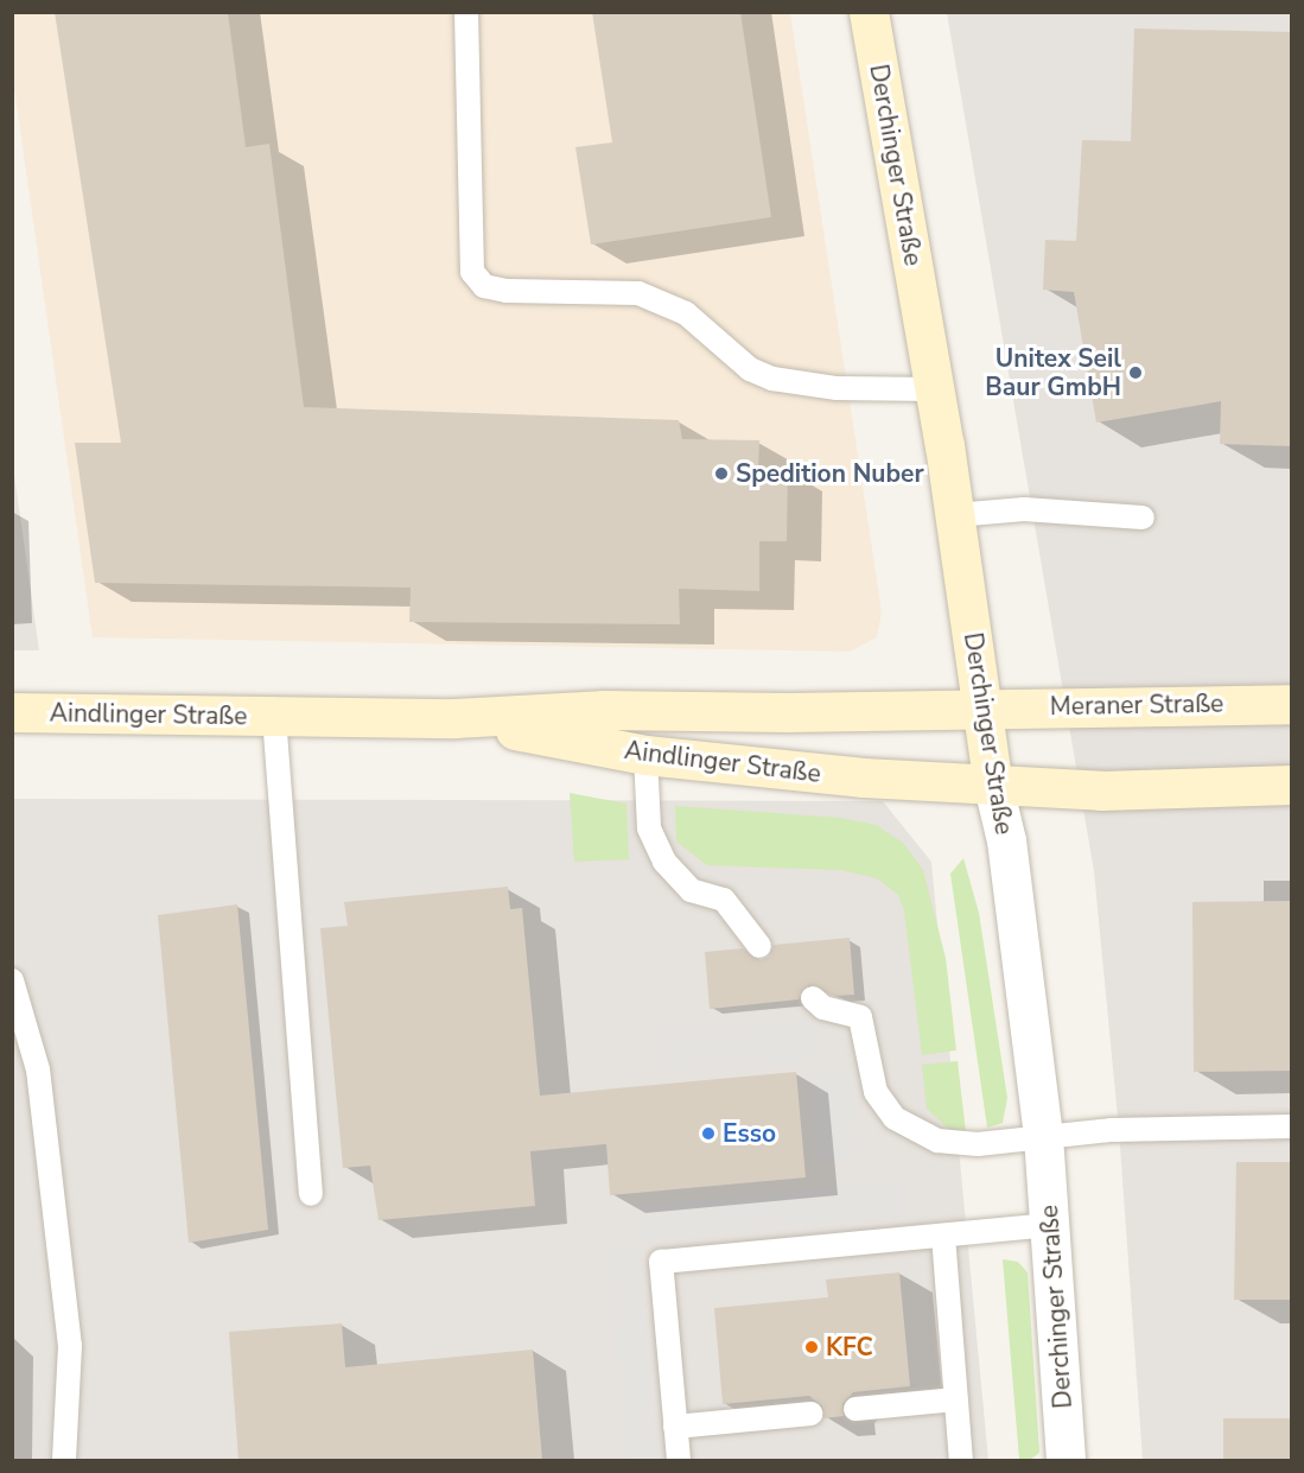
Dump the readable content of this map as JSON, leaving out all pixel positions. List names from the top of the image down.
{
  "streets": {
    "main road": ["Derchinger Straße", "Meraner Straße", "Aindlinger Straße"]
  },
  "crossings": [
    ["Derchinger Straße", "Meraner Straße"],
    ["Derchinger Straße", "Aindlinger Straße"],
    ["Meraner Straße", "Aindlinger Straße"]
  ],
  "places": [
    "Unitex Seil Baur GmbH",
    "Spedition Nuber",
    "Esso",
    "KFC"
  ]
}
